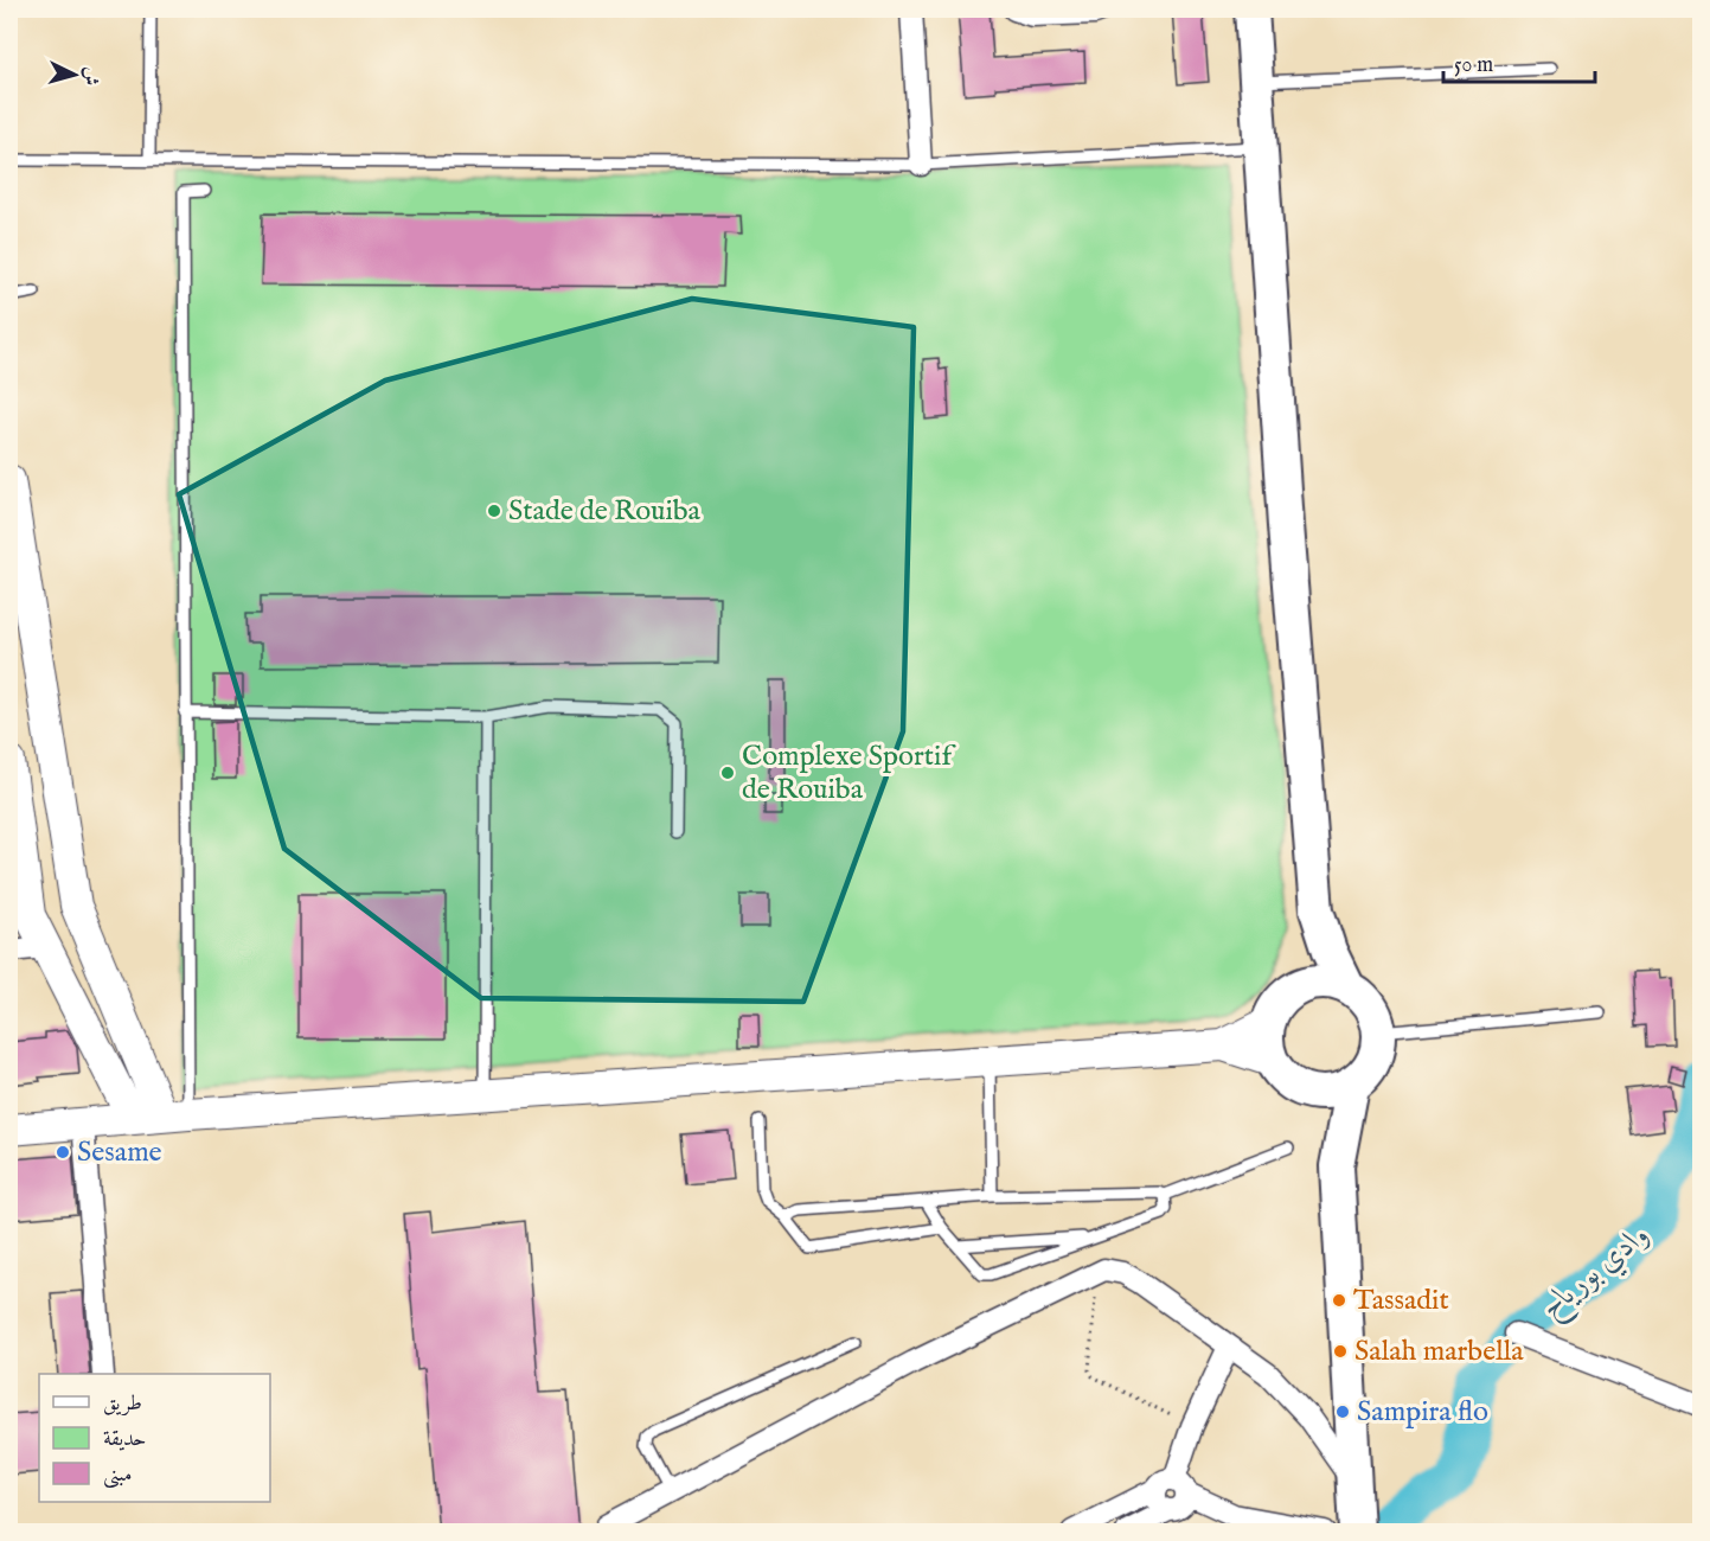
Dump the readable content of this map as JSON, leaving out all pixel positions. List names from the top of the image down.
{
  "water": ["وادي بورياح"],
  "places": [
    "Stade de Rouiba",
    "Complexe Sportif de Rouiba",
    "Sesame",
    "Tassadit",
    "Salah marbella",
    "Sampira flo"
  ],
  "legend": ["طريق", "حديقة", "مبنى"],
  "scale_bar": "50 m",
  "north": "right"
}
